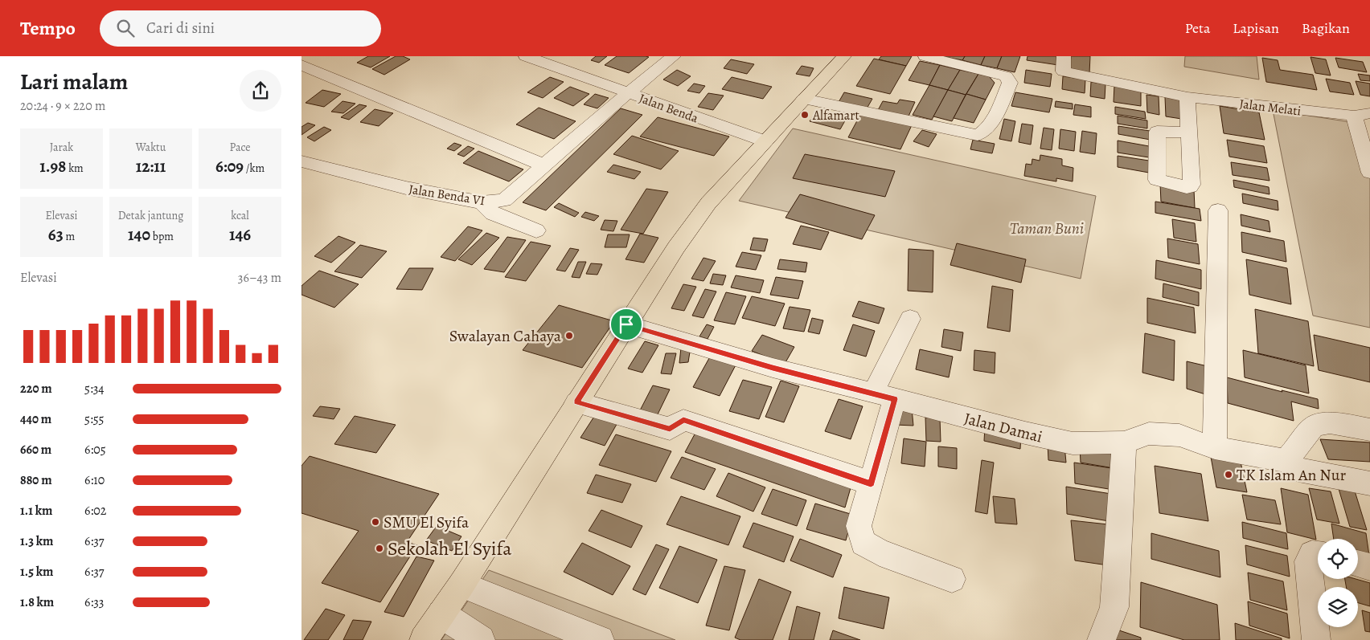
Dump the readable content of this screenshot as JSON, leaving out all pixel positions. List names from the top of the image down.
{
  "streets": {
    "street": [
      "Jalan Melati",
      "Jalan Benda",
      "Jalan Benda VI",
      "Jalan Damai"
    ]
  },
  "crossings": [
    ["Jalan Benda", "Jalan Benda VI"]
  ],
  "parks": ["Taman Buni"],
  "places": [
    "Alfamart",
    "Swalayan Cahaya",
    "TK Islam An Nur",
    "SMU El Syifa",
    "Sekolah El Syifa"
  ],
  "page": {
    "header": "Tempo",
    "search": "Cari di sini",
    "nav": ["Peta", "Lapisan", "Bagikan"],
    "heading": ["Lari malam", "20:24 · 9 × 220 m"],
    "stats": [
      ["Jarak", "1.98 km"],
      ["Waktu", "12:11"],
      ["Pace", "6:09 /km"],
      ["Elevasi", "63 m"],
      ["Detak jantung", "140 bpm"],
      ["kcal", "146"]
    ],
    "chart": ["Elevasi", "36–43 m"],
    "list": [
      {
        "name": "220 m",
        "note": "5:34"
      },
      {
        "name": "440 m",
        "note": "5:55"
      },
      {
        "name": "660 m",
        "note": "6:05"
      },
      {
        "name": "880 m",
        "note": "6:10"
      },
      {
        "name": "1.1 km",
        "note": "6:02"
      },
      {
        "name": "1.3 km",
        "note": "6:37"
      },
      {
        "name": "1.5 km",
        "note": "6:37"
      },
      {
        "name": "1.8 km",
        "note": "6:33"
      }
    ]
  }
}
